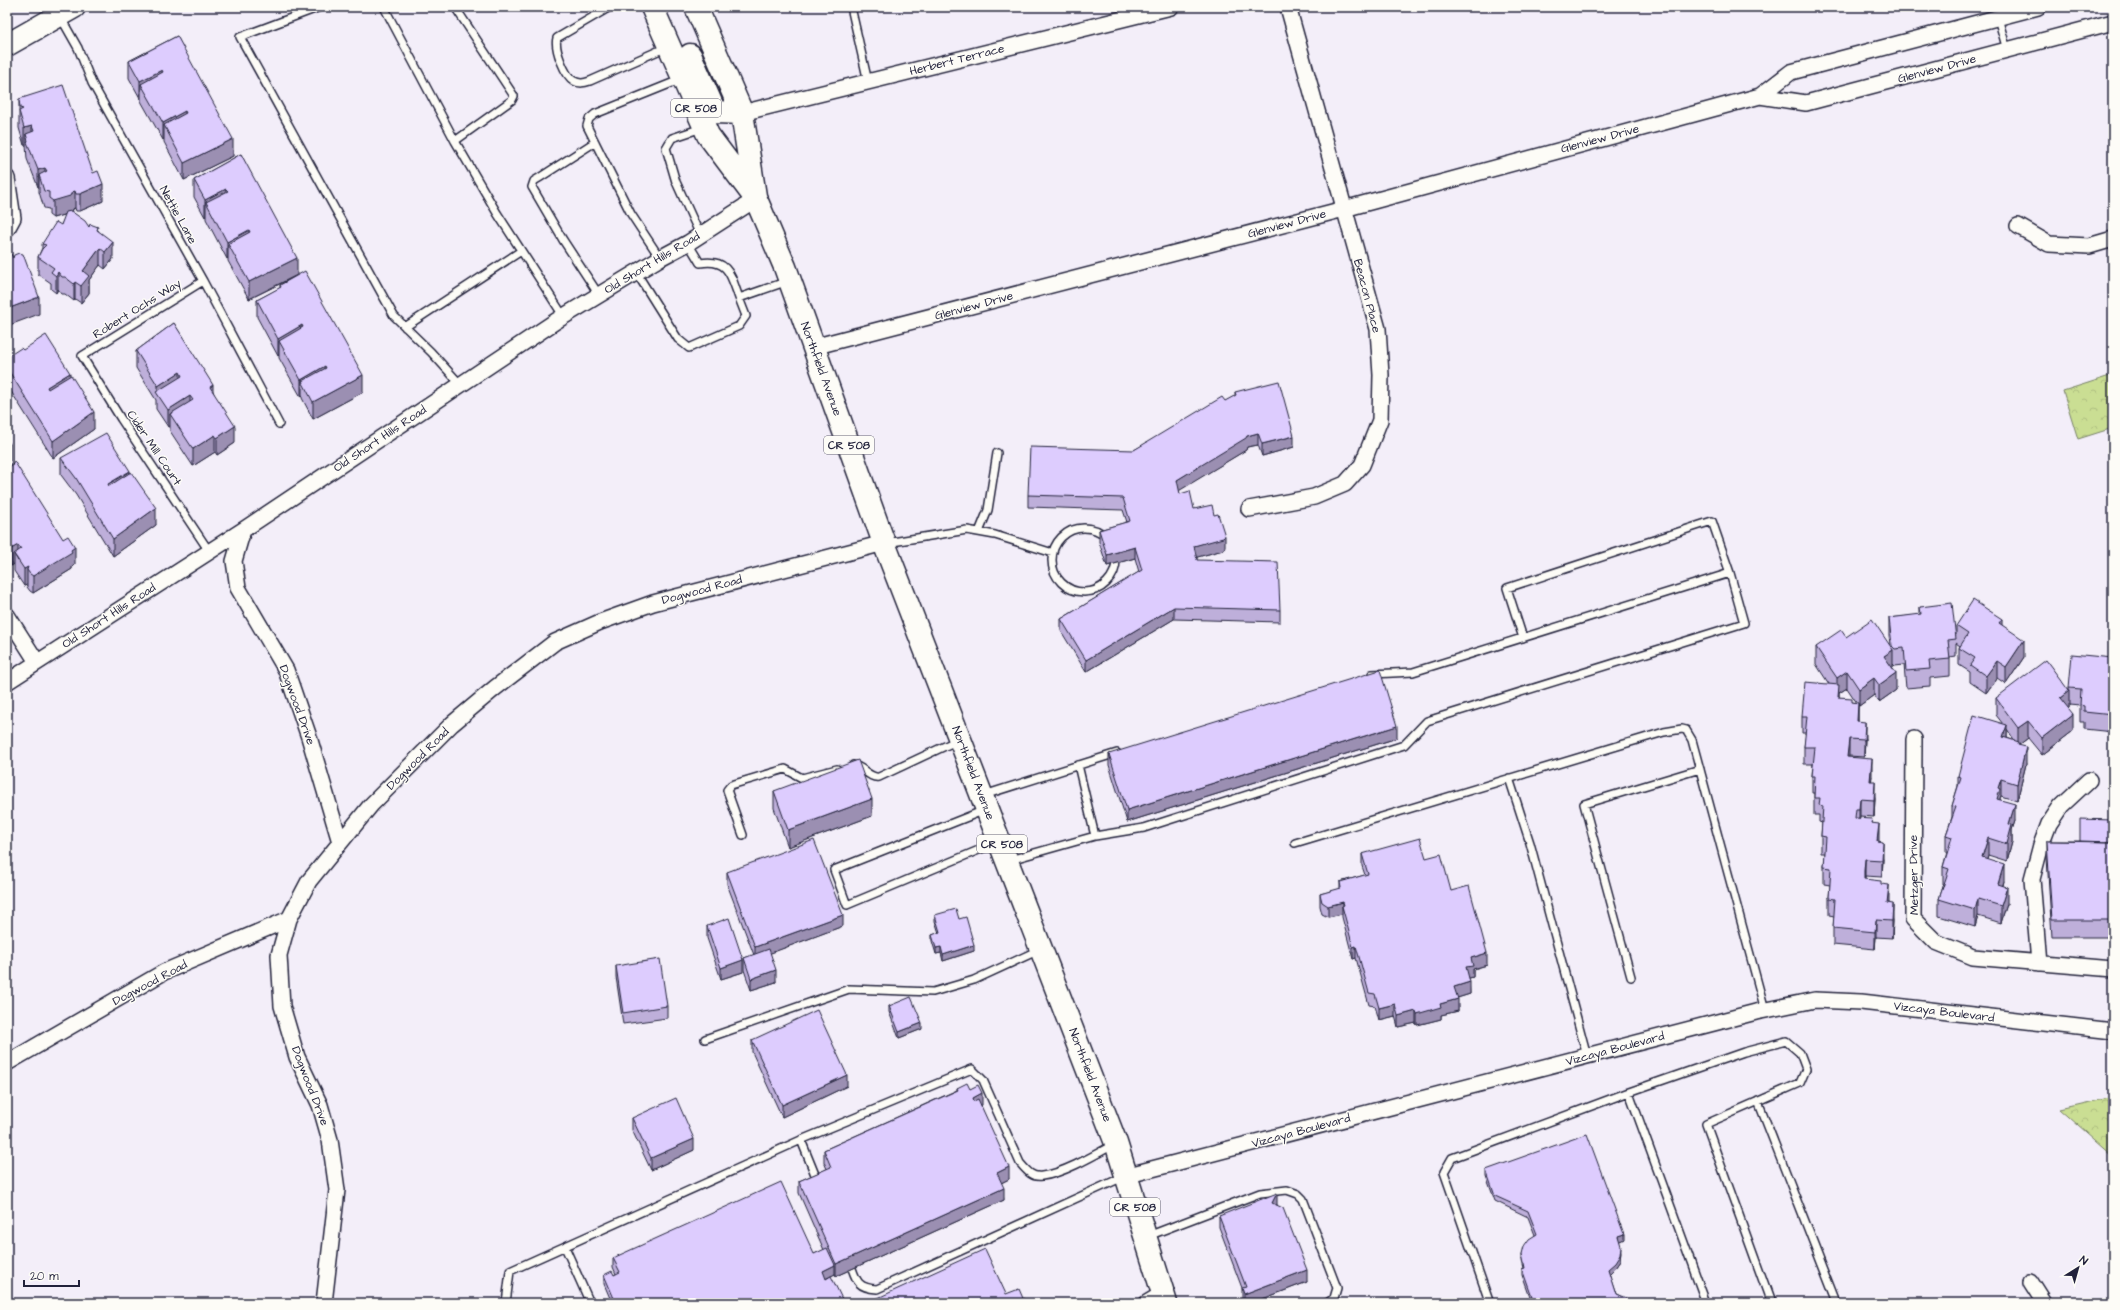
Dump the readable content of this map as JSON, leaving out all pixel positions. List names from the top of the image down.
{
  "streets": {
    "main road": ["CR 508", "Northfield Avenue"],
    "street": [
      "Herbert Terrace",
      "Glenview Drive",
      "Old Short Hills Road",
      "Beacon Place",
      "Dogwood Road",
      "Dogwood Drive",
      "Metzger Drive",
      "Vizcaya Boulevard"
    ],
    "lane": ["Nettie Lane", "Robert Ochs Way", "Cider Mill Court"]
  },
  "crossings": [
    ["Herbert Terrace", "CR 508"],
    ["Glenview Drive", "Beacon Place"],
    ["Glenview Drive", "Northfield Avenue"],
    ["CR 508", "Old Short Hills Road"],
    ["CR 508", "Northfield Avenue"],
    ["Nettie Lane", "Robert Ochs Way"],
    ["Old Short Hills Road", "Cider Mill Court"],
    ["Old Short Hills Road", "Dogwood Drive"],
    ["Robert Ochs Way", "Cider Mill Court"],
    ["Northfield Avenue", "Dogwood Road"],
    ["Northfield Avenue", "Vizcaya Boulevard"],
    ["Dogwood Road", "Dogwood Drive"]
  ],
  "scale_bar": "20 m",
  "north": "top right"
}
